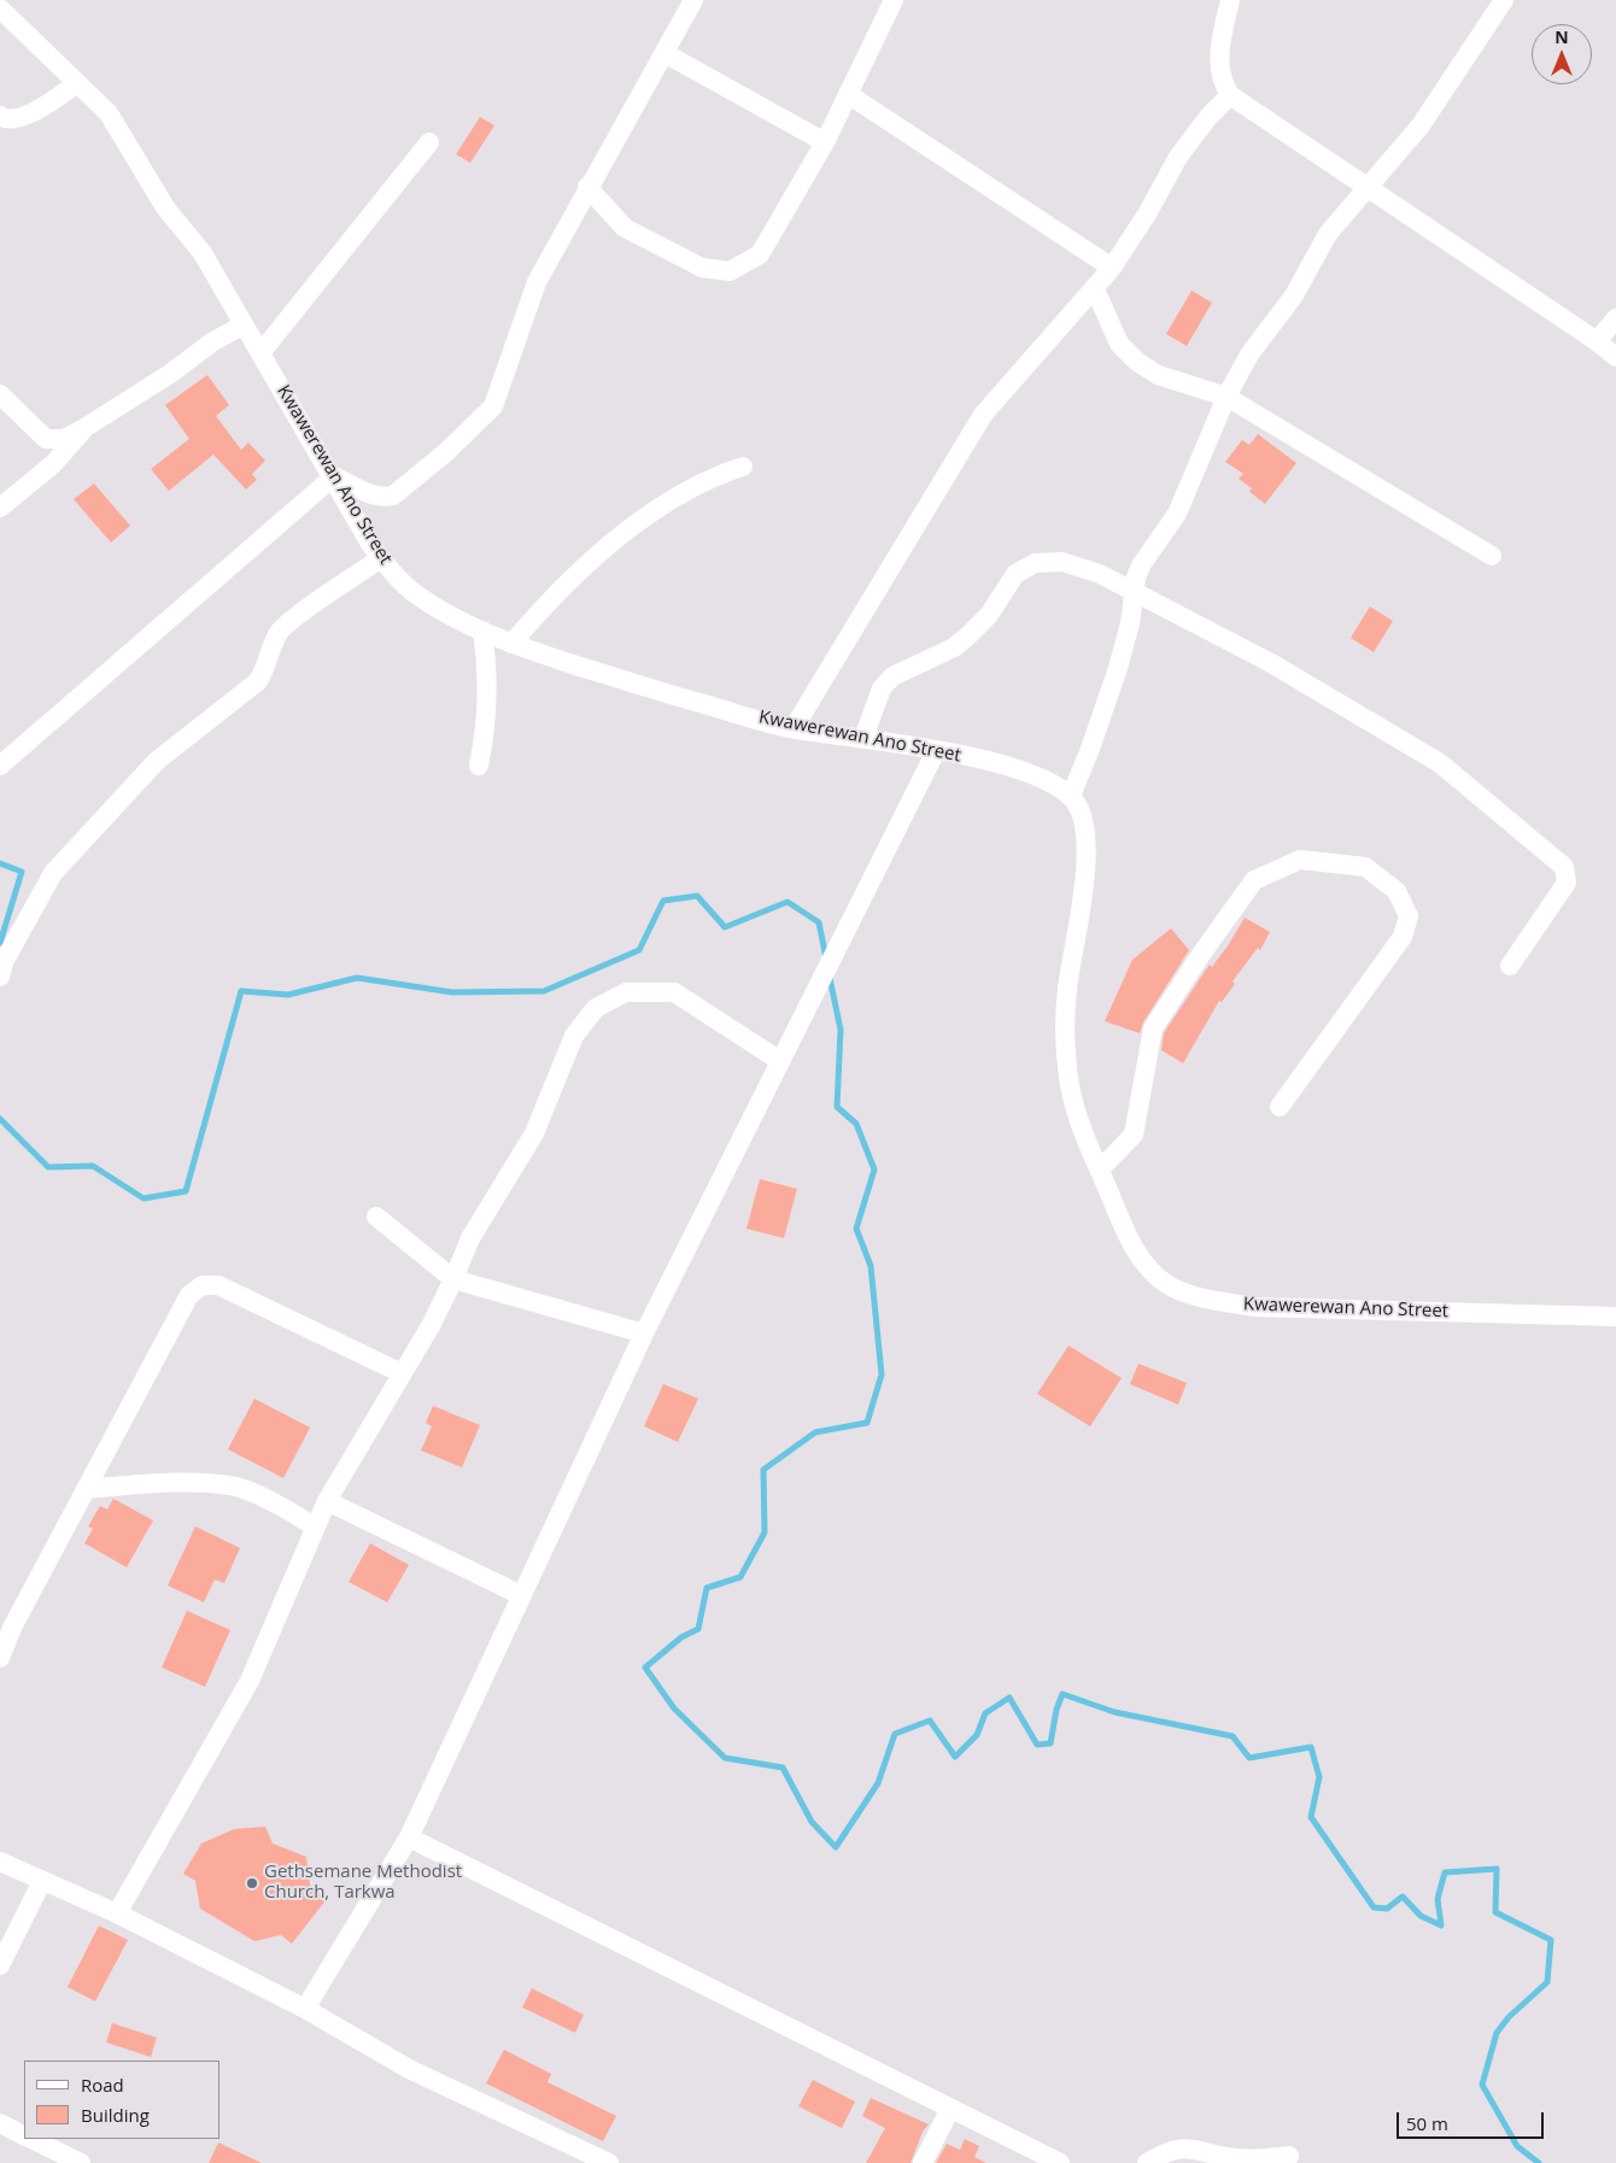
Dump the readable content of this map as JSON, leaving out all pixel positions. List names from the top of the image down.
{
  "streets": {
    "street": ["Kwawerewan Ano Street"]
  },
  "places": ["Gethsemane Methodist Church, Tarkwa"],
  "legend": ["Road", "Building"],
  "scale_bar": "50 m",
  "north": "top"
}
